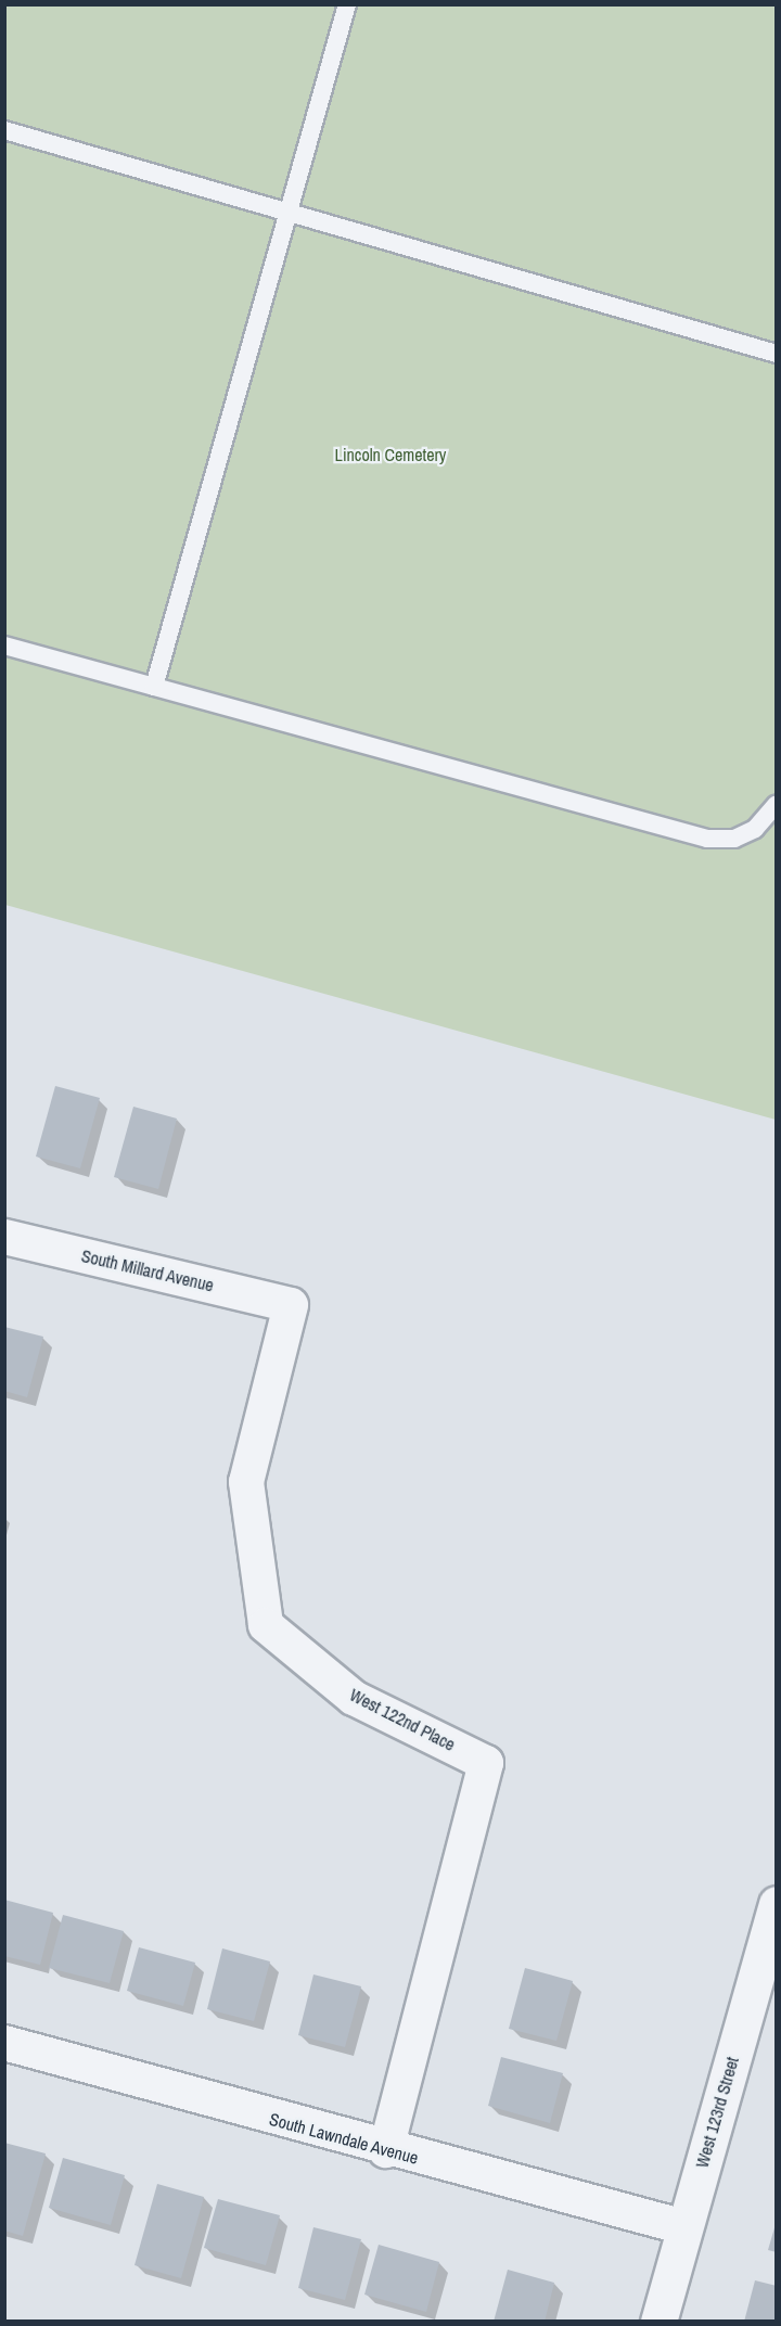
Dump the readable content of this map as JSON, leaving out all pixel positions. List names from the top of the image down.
{
  "streets": {
    "street": [
      "South Millard Avenue",
      "West 122nd Place",
      "West 123rd Street",
      "South Lawndale Avenue"
    ]
  },
  "crossings": [
    ["South Millard Avenue", "West 122nd Place"],
    ["West 122nd Place", "South Lawndale Avenue"],
    ["West 123rd Street", "South Lawndale Avenue"]
  ],
  "parks": ["Lincoln Cemetery"]
}
